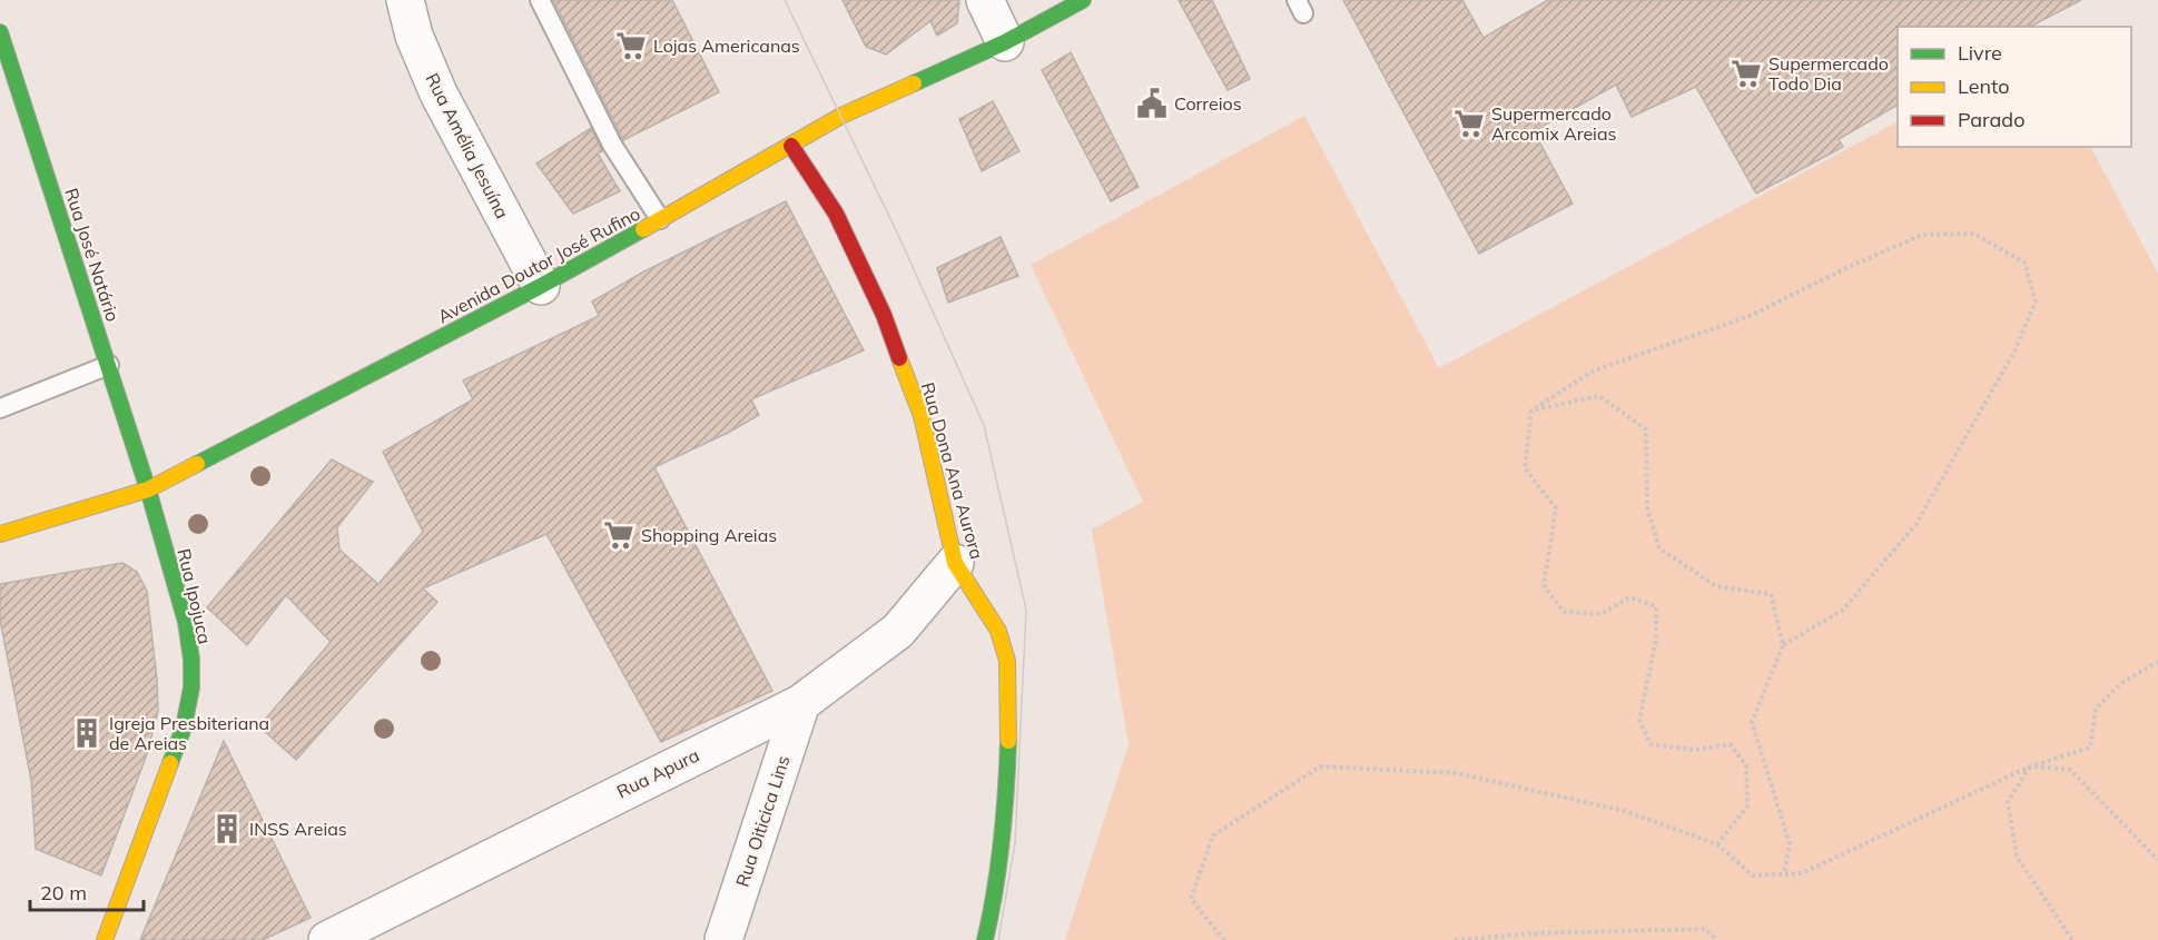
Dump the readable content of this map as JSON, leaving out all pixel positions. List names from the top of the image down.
{
  "streets": {
    "main road": [
      "Rua José Natário",
      "Avenida Doutor José Rufino",
      "Rua Dona Ana Aurora",
      "Rua Ipojuca"
    ],
    "street": ["Rua Amélia Jesuína", "Rua Apura", "Rua Oiticica Lins"]
  },
  "crossings": [
    ["Rua Amélia Jesuína", "Avenida Doutor José Rufino"],
    ["Rua José Natário", "Avenida Doutor José Rufino"],
    ["Rua José Natário", "Rua Ipojuca"],
    ["Avenida Doutor José Rufino", "Rua Dona Ana Aurora"],
    ["Avenida Doutor José Rufino", "Rua Ipojuca"],
    ["Rua Dona Ana Aurora", "Rua Apura"],
    ["Rua Apura", "Rua Oiticica Lins"]
  ],
  "places": {
    "supermarket": [
      "Lojas Americanas",
      "Supermercado Todo Dia",
      "Supermercado Arcomix Areias",
      "Shopping Areias"
    ],
    "public building": ["Correios"],
    "building": ["Igreja Presbiteriana de Areias", "INSS Areias"]
  },
  "legend": ["Livre", "Lento", "Parado"],
  "scale_bar": "20 m"
}
